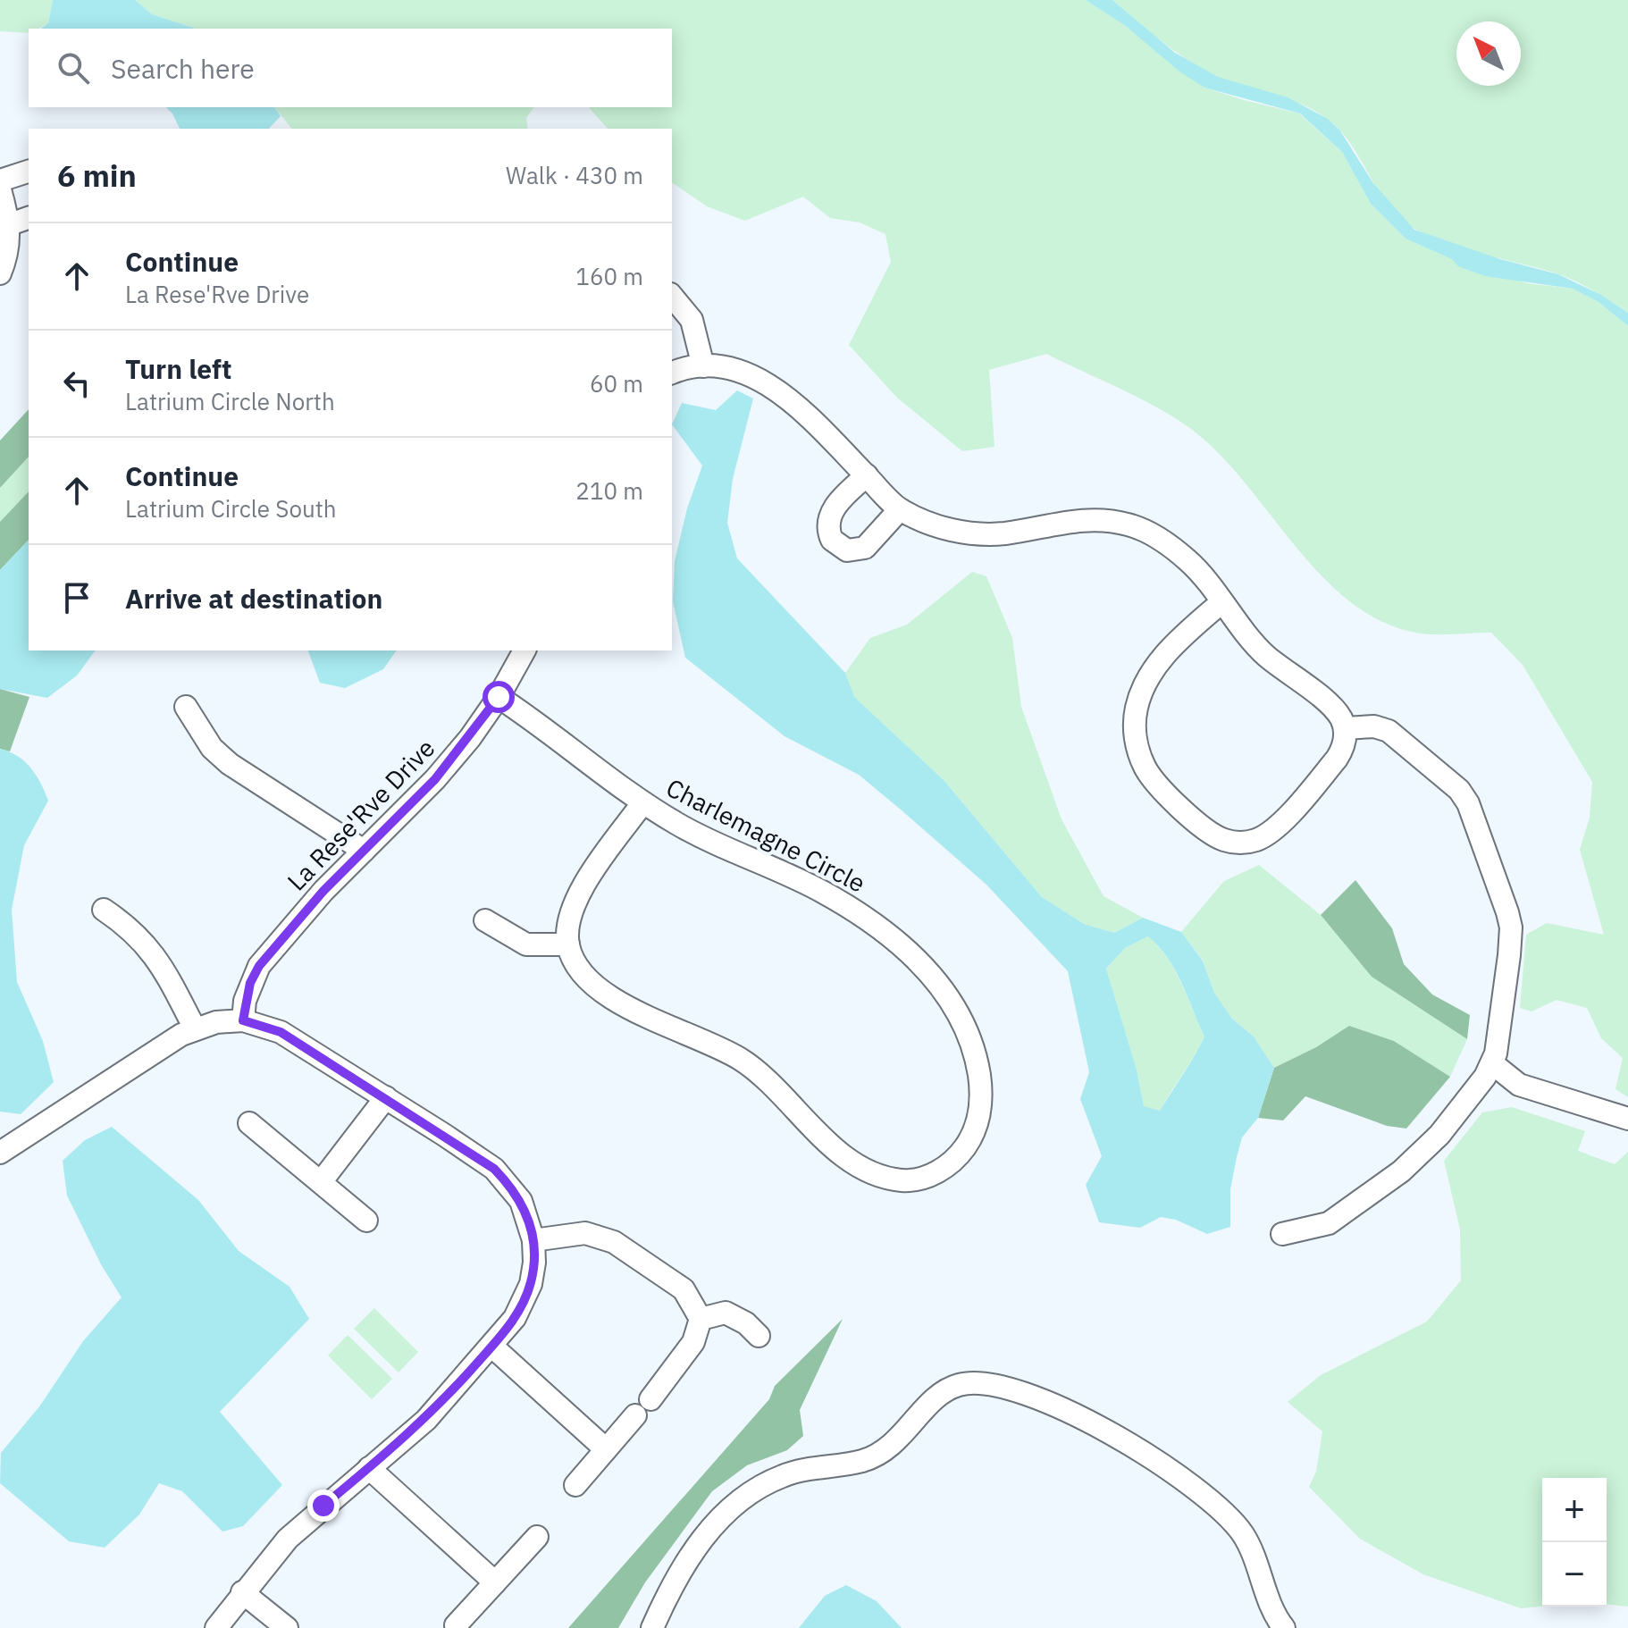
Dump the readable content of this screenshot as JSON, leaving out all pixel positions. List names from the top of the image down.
{
  "streets": {
    "street": ["La Rese'Rve Drive", "Charlemagne Circle"]
  },
  "crossings": [
    ["La Rese'Rve Drive", "Charlemagne Circle"]
  ],
  "north": "top left",
  "page": {
    "search": "Search here",
    "heading": ["6 min", "Walk · 430 m"],
    "list": [
      ["Continue", "La Rese'Rve Drive", "160 m"],
      ["Turn left", "Latrium Circle North", "60 m"],
      ["Continue", "Latrium Circle South", "210 m"],
      "Arrive at destination"
    ],
    "map_buttons": ["+", "−"]
  }
}
